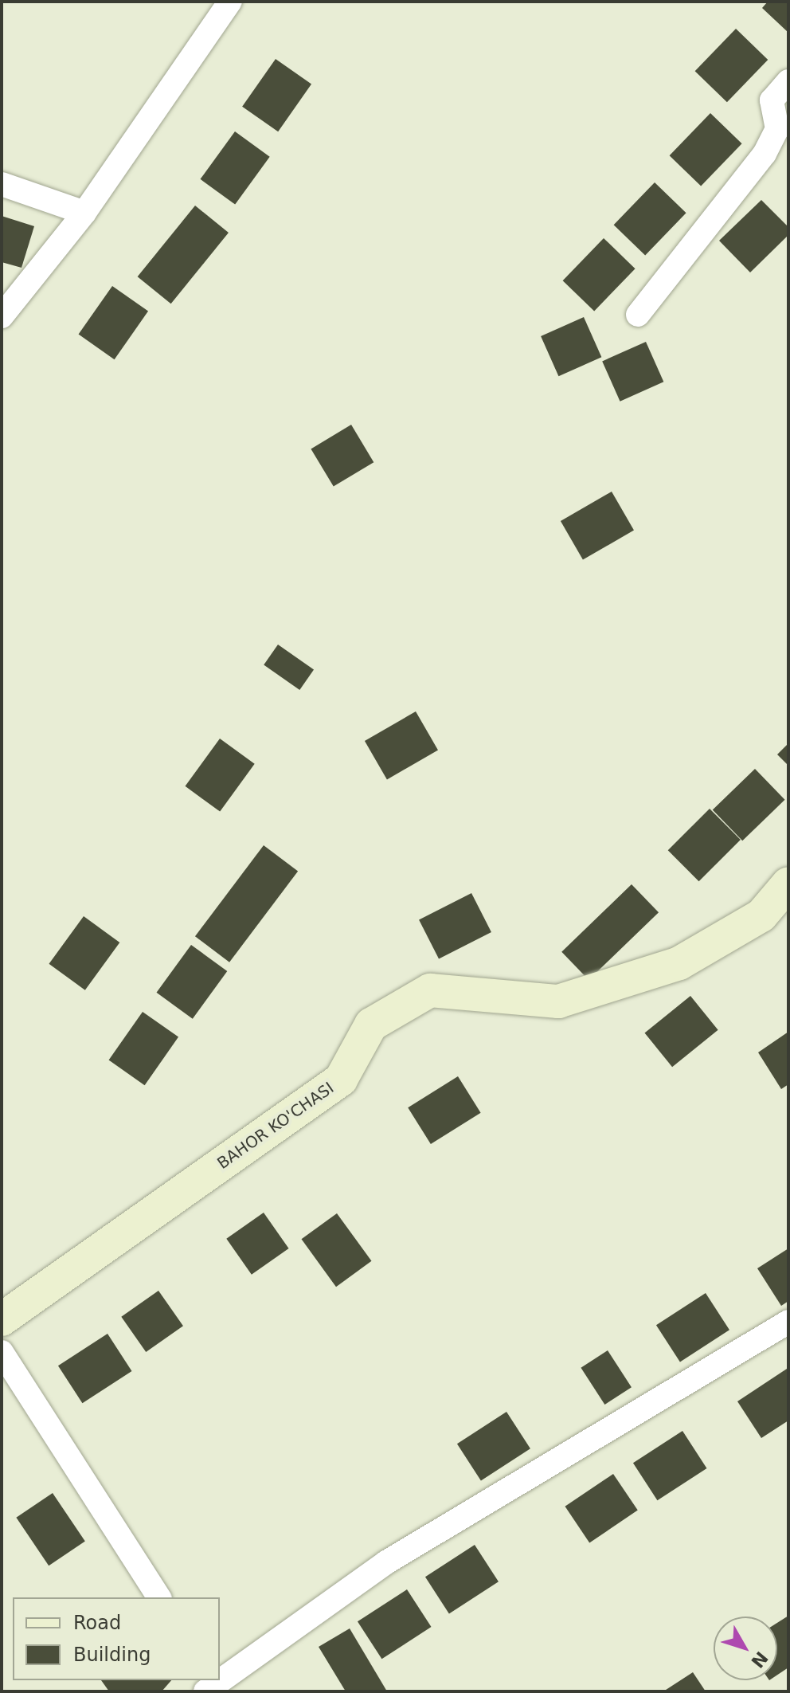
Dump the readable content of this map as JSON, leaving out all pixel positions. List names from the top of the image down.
{
  "streets": {
    "street": ["BAHOR KO'CHASI"]
  },
  "legend": ["Road", "Building"],
  "north": "bottom right"
}
